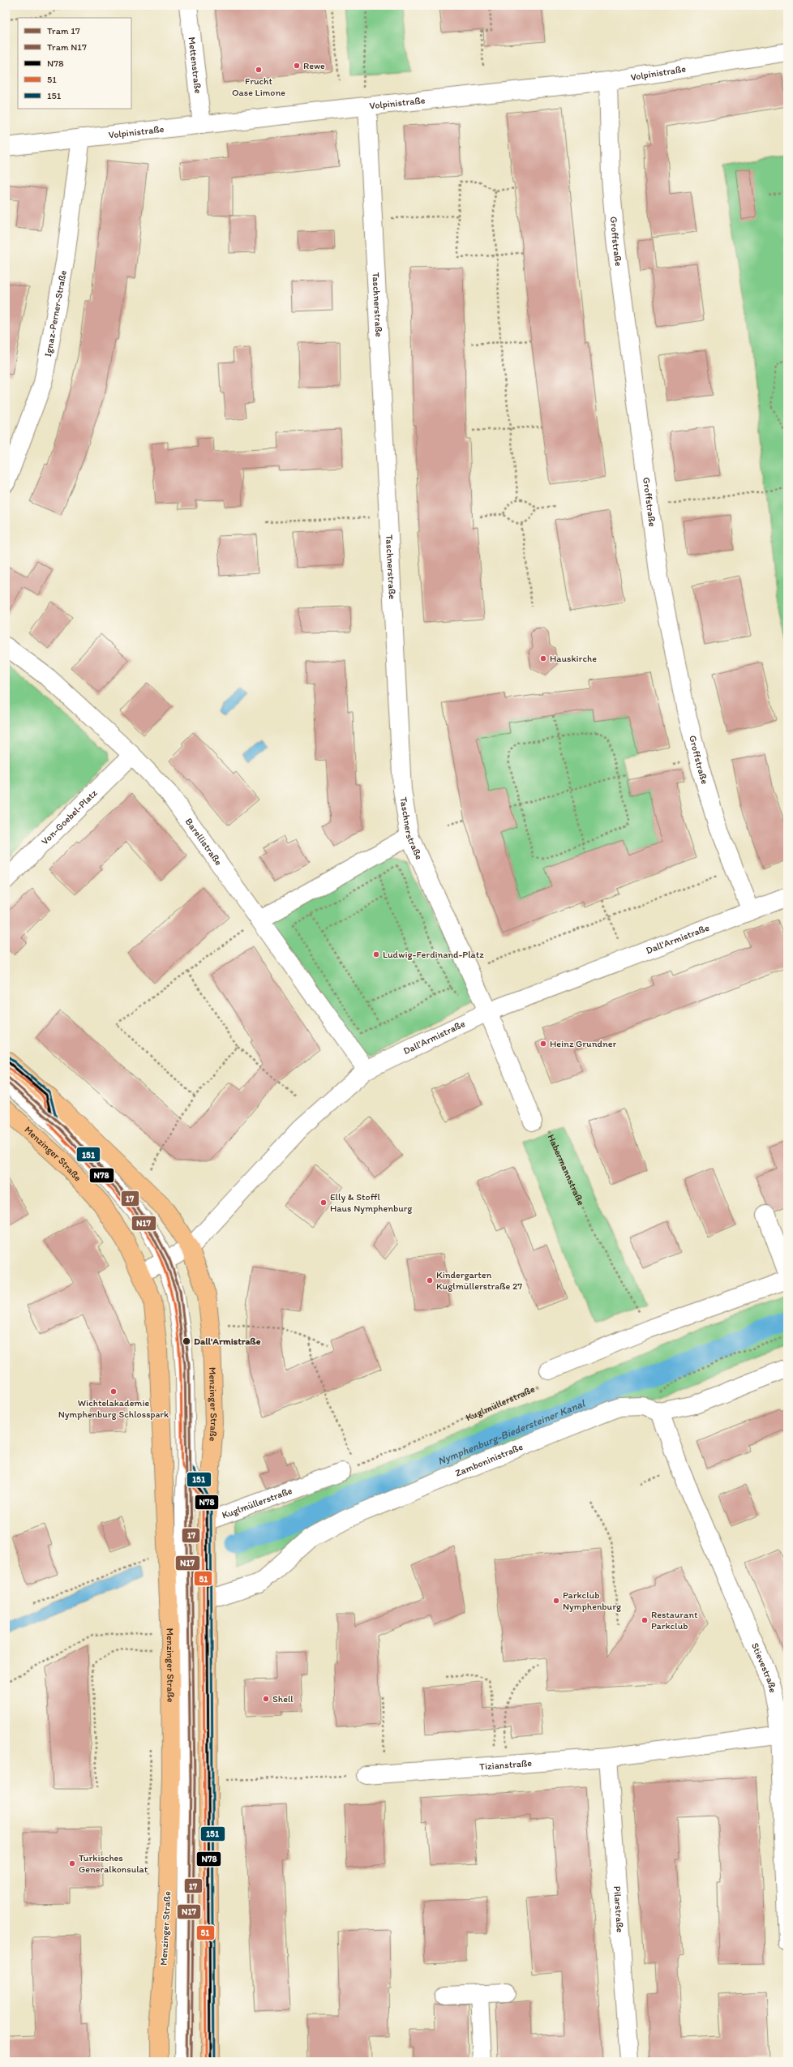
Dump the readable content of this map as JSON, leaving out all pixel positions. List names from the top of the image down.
{
  "streets": {
    "main road": ["Menzinger Straße"],
    "street": [
      "Mettenstraße",
      "Volpinistraße",
      "Groffstraße",
      "Taschnerstraße",
      "Ignaz-Perner-Straße",
      "Von-Goebel-Platz",
      "Barellistraße",
      "Dall'Armistraße",
      "Kuglmüllerstraße",
      "Zamboninistraße",
      "Stievestraße",
      "Tizianstraße",
      "Pilarstraße"
    ],
    "path": ["Habermannstraße"]
  },
  "crossings": [
    ["Mettenstraße", "Volpinistraße"],
    ["Volpinistraße", "Groffstraße"],
    ["Volpinistraße", "Taschnerstraße"],
    ["Volpinistraße", "Ignaz-Perner-Straße"],
    ["Groffstraße", "Dall'Armistraße"],
    ["Taschnerstraße", "Dall'Armistraße"],
    ["Von-Goebel-Platz", "Barellistraße"],
    ["Barellistraße", "Dall'Armistraße"],
    ["Dall'Armistraße", "Menzinger Straße"],
    ["Menzinger Straße", "Kuglmüllerstraße"],
    ["Menzinger Straße", "Zamboninistraße"],
    ["Zamboninistraße", "Stievestraße"],
    ["Stievestraße", "Tizianstraße"],
    ["Tizianstraße", "Pilarstraße"]
  ],
  "water": ["Nymphenburg-Biedersteiner Kanal"],
  "places": [
    "Rewe",
    "Frucht Oase Limone",
    "Hauskirche",
    "Ludwig-Ferdinand-Platz",
    "Heinz Grundner",
    "Elly & Stoffl Haus Nymphenburg",
    "Kindergarten Kuglmüllerstraße 27",
    "Dall'Armistraße",
    "Wichtelakademie Nymphenburg Schlosspark",
    "Parkclub Nymphenburg",
    "Restaurant Parkclub",
    "Shell",
    "Türkisches Generalkonsulat"
  ],
  "lines": [
    "transit line 151",
    "transit line N78",
    "transit line 51",
    "tram line 17",
    "tram line N17"
  ],
  "legend": [
    "Tram 17",
    "Tram N17",
    "N78",
    "51",
    "151"
  ]
}
